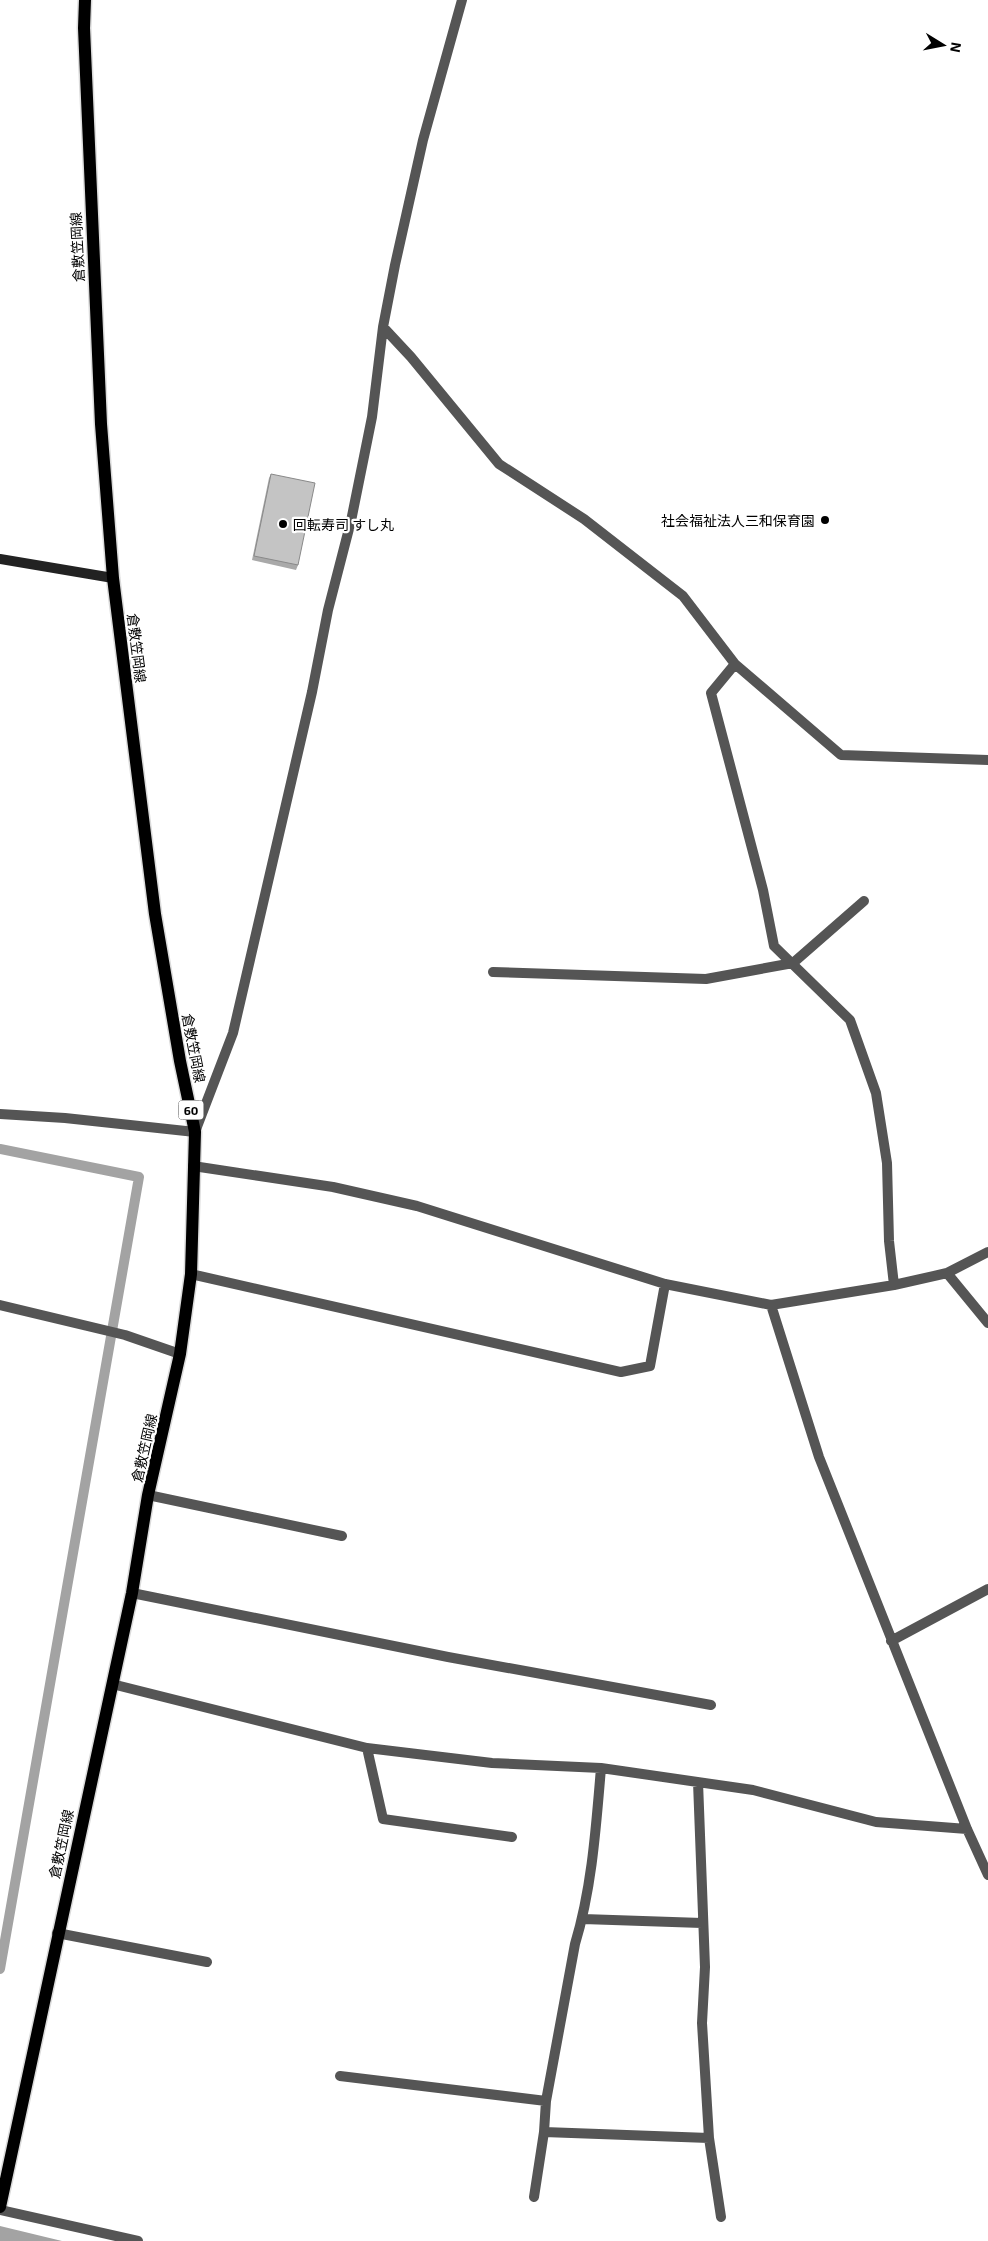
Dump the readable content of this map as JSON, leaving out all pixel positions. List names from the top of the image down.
{
  "streets": {
    "main road": ["倉敷笠岡線", "60"]
  },
  "places": ["社会福祉法人三和保育園", "回転寿司 すし丸"],
  "north": "right"
}
